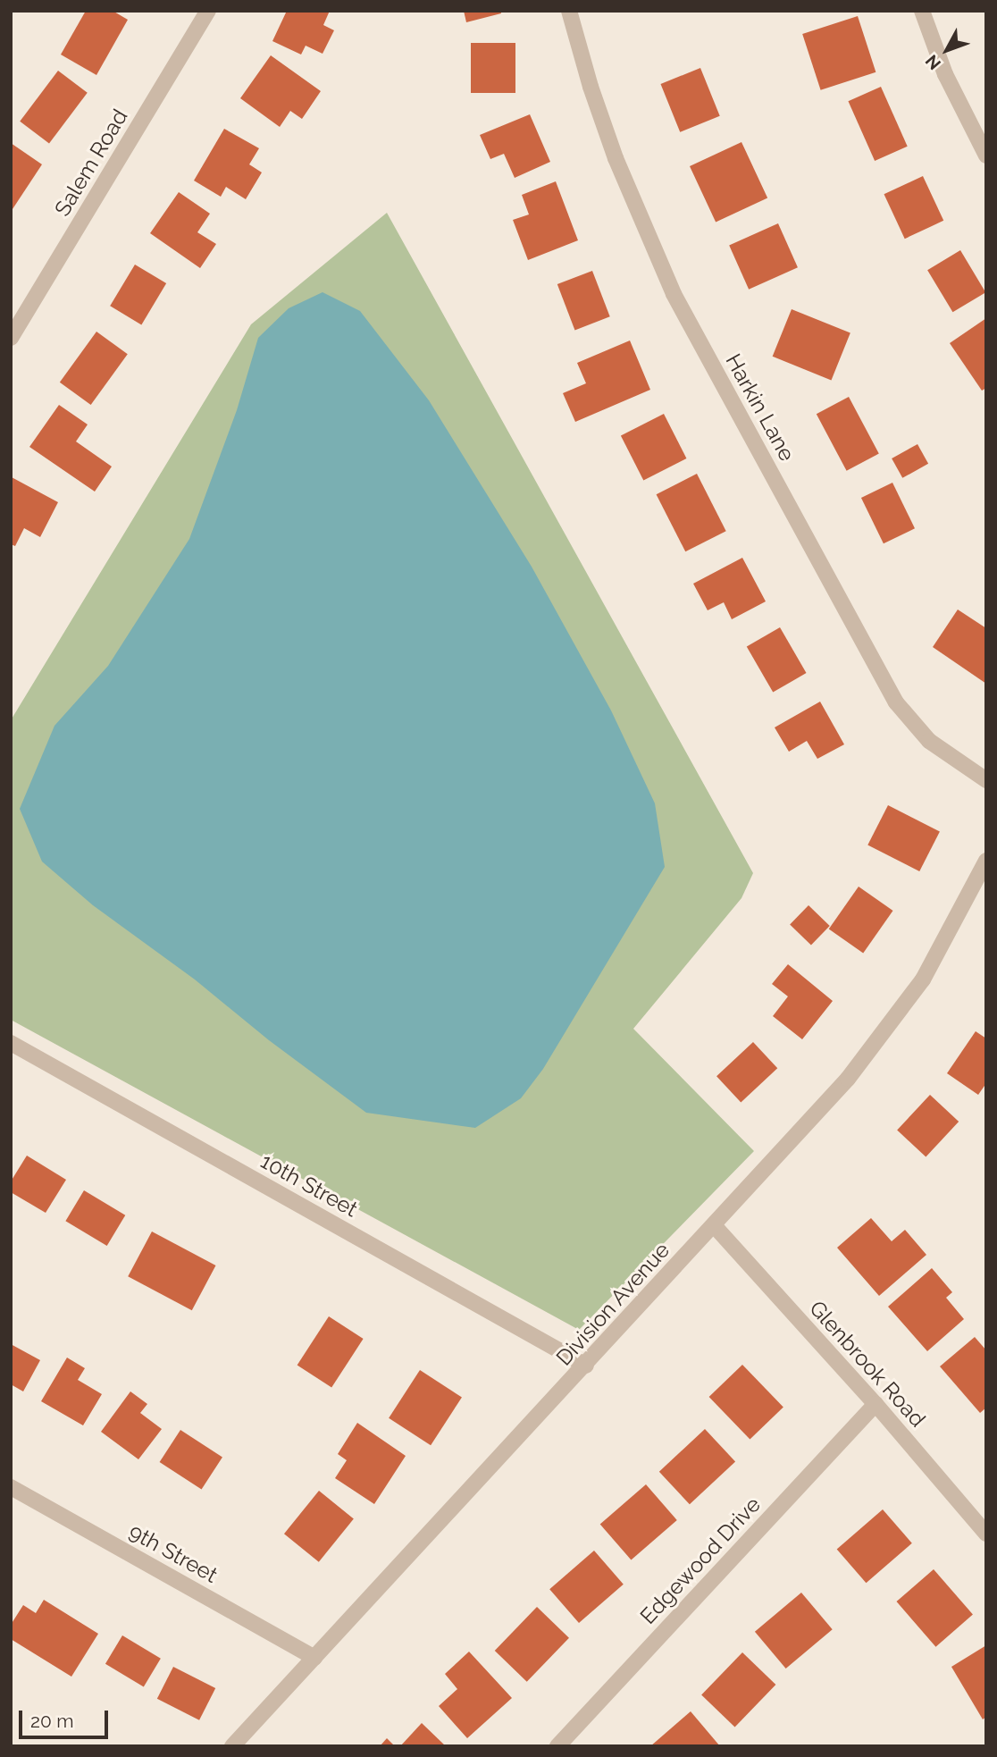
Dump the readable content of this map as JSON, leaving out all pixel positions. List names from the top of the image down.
{
  "streets": {
    "street": [
      "Salem Road",
      "Harkin Lane",
      "10th Street",
      "Division Avenue",
      "Glenbrook Road",
      "9th Street",
      "Edgewood Drive"
    ]
  },
  "crossings": [
    ["10th Street", "Division Avenue"],
    ["Division Avenue", "Glenbrook Road"],
    ["Division Avenue", "9th Street"],
    ["Glenbrook Road", "Edgewood Drive"]
  ],
  "scale_bar": "20 m",
  "north": "bottom left"
}
